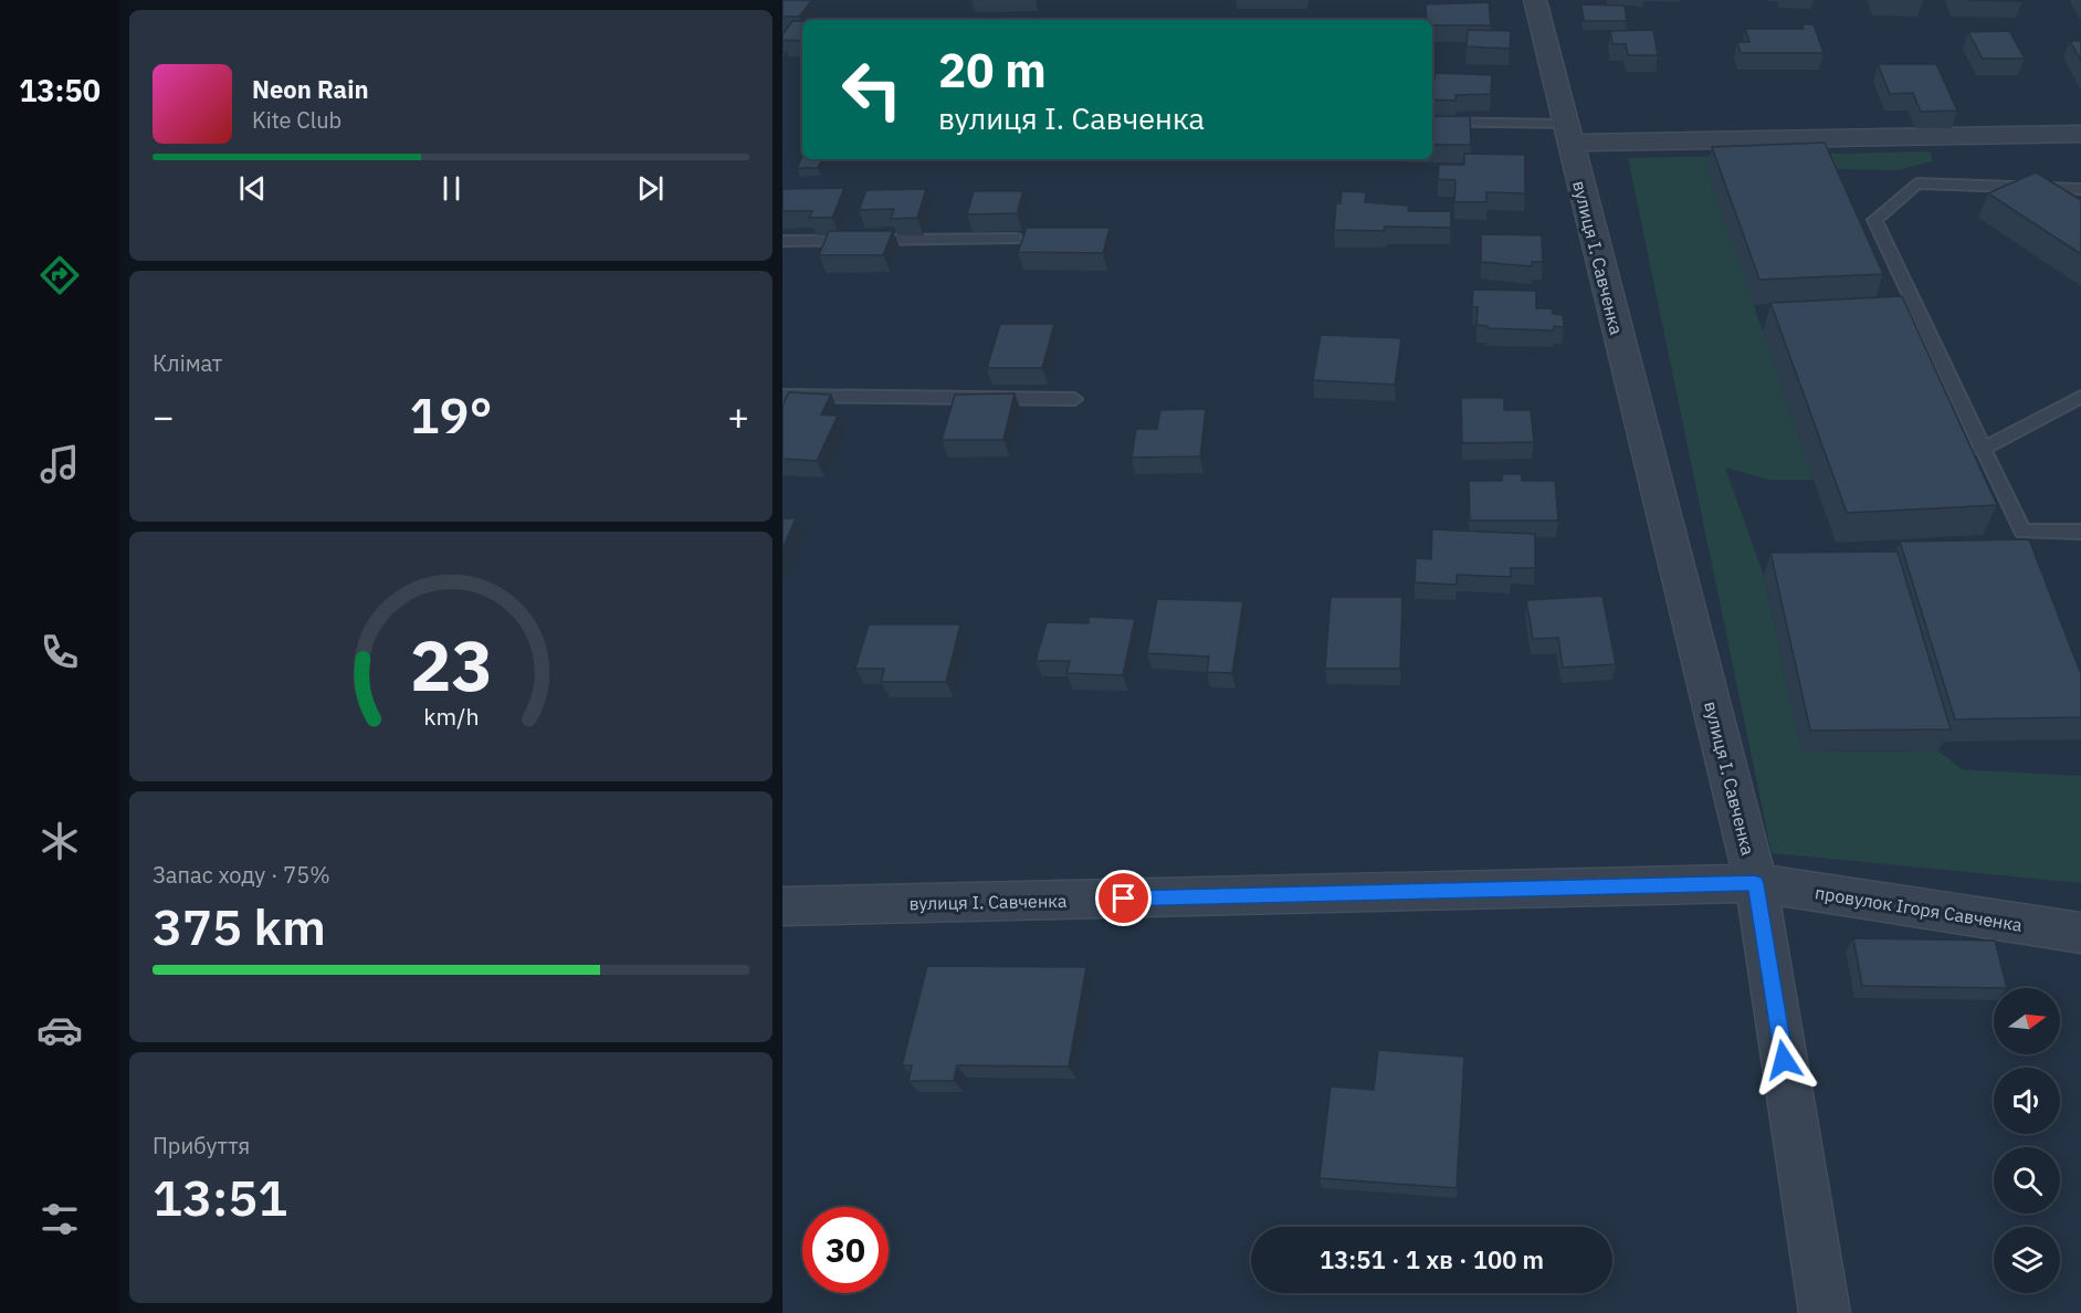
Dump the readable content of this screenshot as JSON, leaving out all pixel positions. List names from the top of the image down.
{
  "streets": {
    "street": ["вулиця І. Савченка", "провулок Ігоря Савченка"]
  },
  "crossings": [
    ["вулиця І. Савченка", "провулок Ігоря Савченка"]
  ],
  "north": "right",
  "page": {
    "tabs": "13:50",
    "turn": ["20 m", "вулиця І. Савченка"],
    "song": ["Neon Rain", "Kite Club"],
    "tile": [
      "Клімат",
      ["Запас ходу · 75%", "375 km"],
      ["Прибуття", "13:51"]
    ],
    "heat": ["−", "19°", "+"],
    "limit": "30",
    "trip": "13:51 · 1 хв · 100 m",
    "gauge": ["23", "km/h"]
  }
}
